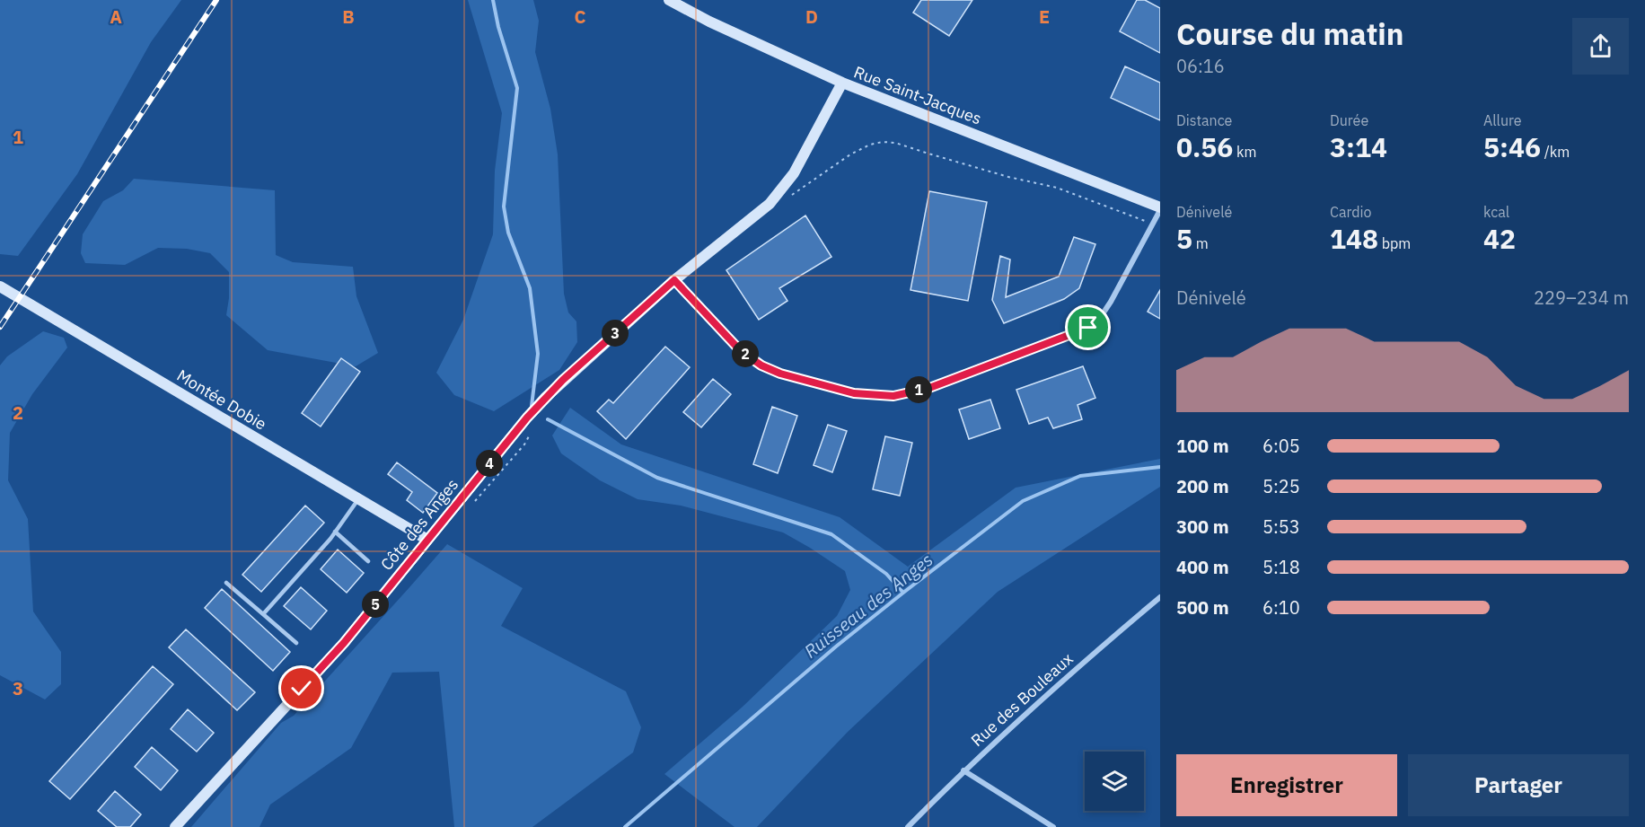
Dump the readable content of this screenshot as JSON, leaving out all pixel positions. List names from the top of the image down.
{
  "streets": {
    "street": [
      "Rue Saint-Jacques",
      "Montée Dobie",
      "Côte des Anges",
      "Rue des Bouleaux"
    ]
  },
  "crossings": [
    ["Rue Saint-Jacques", "Côte des Anges"],
    ["Montée Dobie", "Côte des Anges"]
  ],
  "water": ["Ruisseau des Anges"],
  "page": {
    "heading": ["Course du matin", "06:16"],
    "stats": [
      ["Distance", "0.56 km"],
      ["Durée", "3:14"],
      ["Allure", "5:46 /km"],
      ["Dénivelé", "5 m"],
      ["Cardio", "148 bpm"],
      ["kcal", "42"]
    ],
    "chart": ["Dénivelé", "229–234 m"],
    "pins": [
      "3",
      "2",
      "1",
      "4",
      "5"
    ],
    "list": [
      {
        "name": "100 m",
        "note": "6:05"
      },
      {
        "name": "200 m",
        "note": "5:25"
      },
      {
        "name": "300 m",
        "note": "5:53"
      },
      {
        "name": "400 m",
        "note": "5:18"
      },
      {
        "name": "500 m",
        "note": "6:10"
      }
    ],
    "buttons": ["Enregistrer", "Partager"]
  },
  "grid": {
    "columns": [
      "A",
      "B",
      "C",
      "D",
      "E"
    ],
    "rows": ["1", "2", "3"]
  }
}
